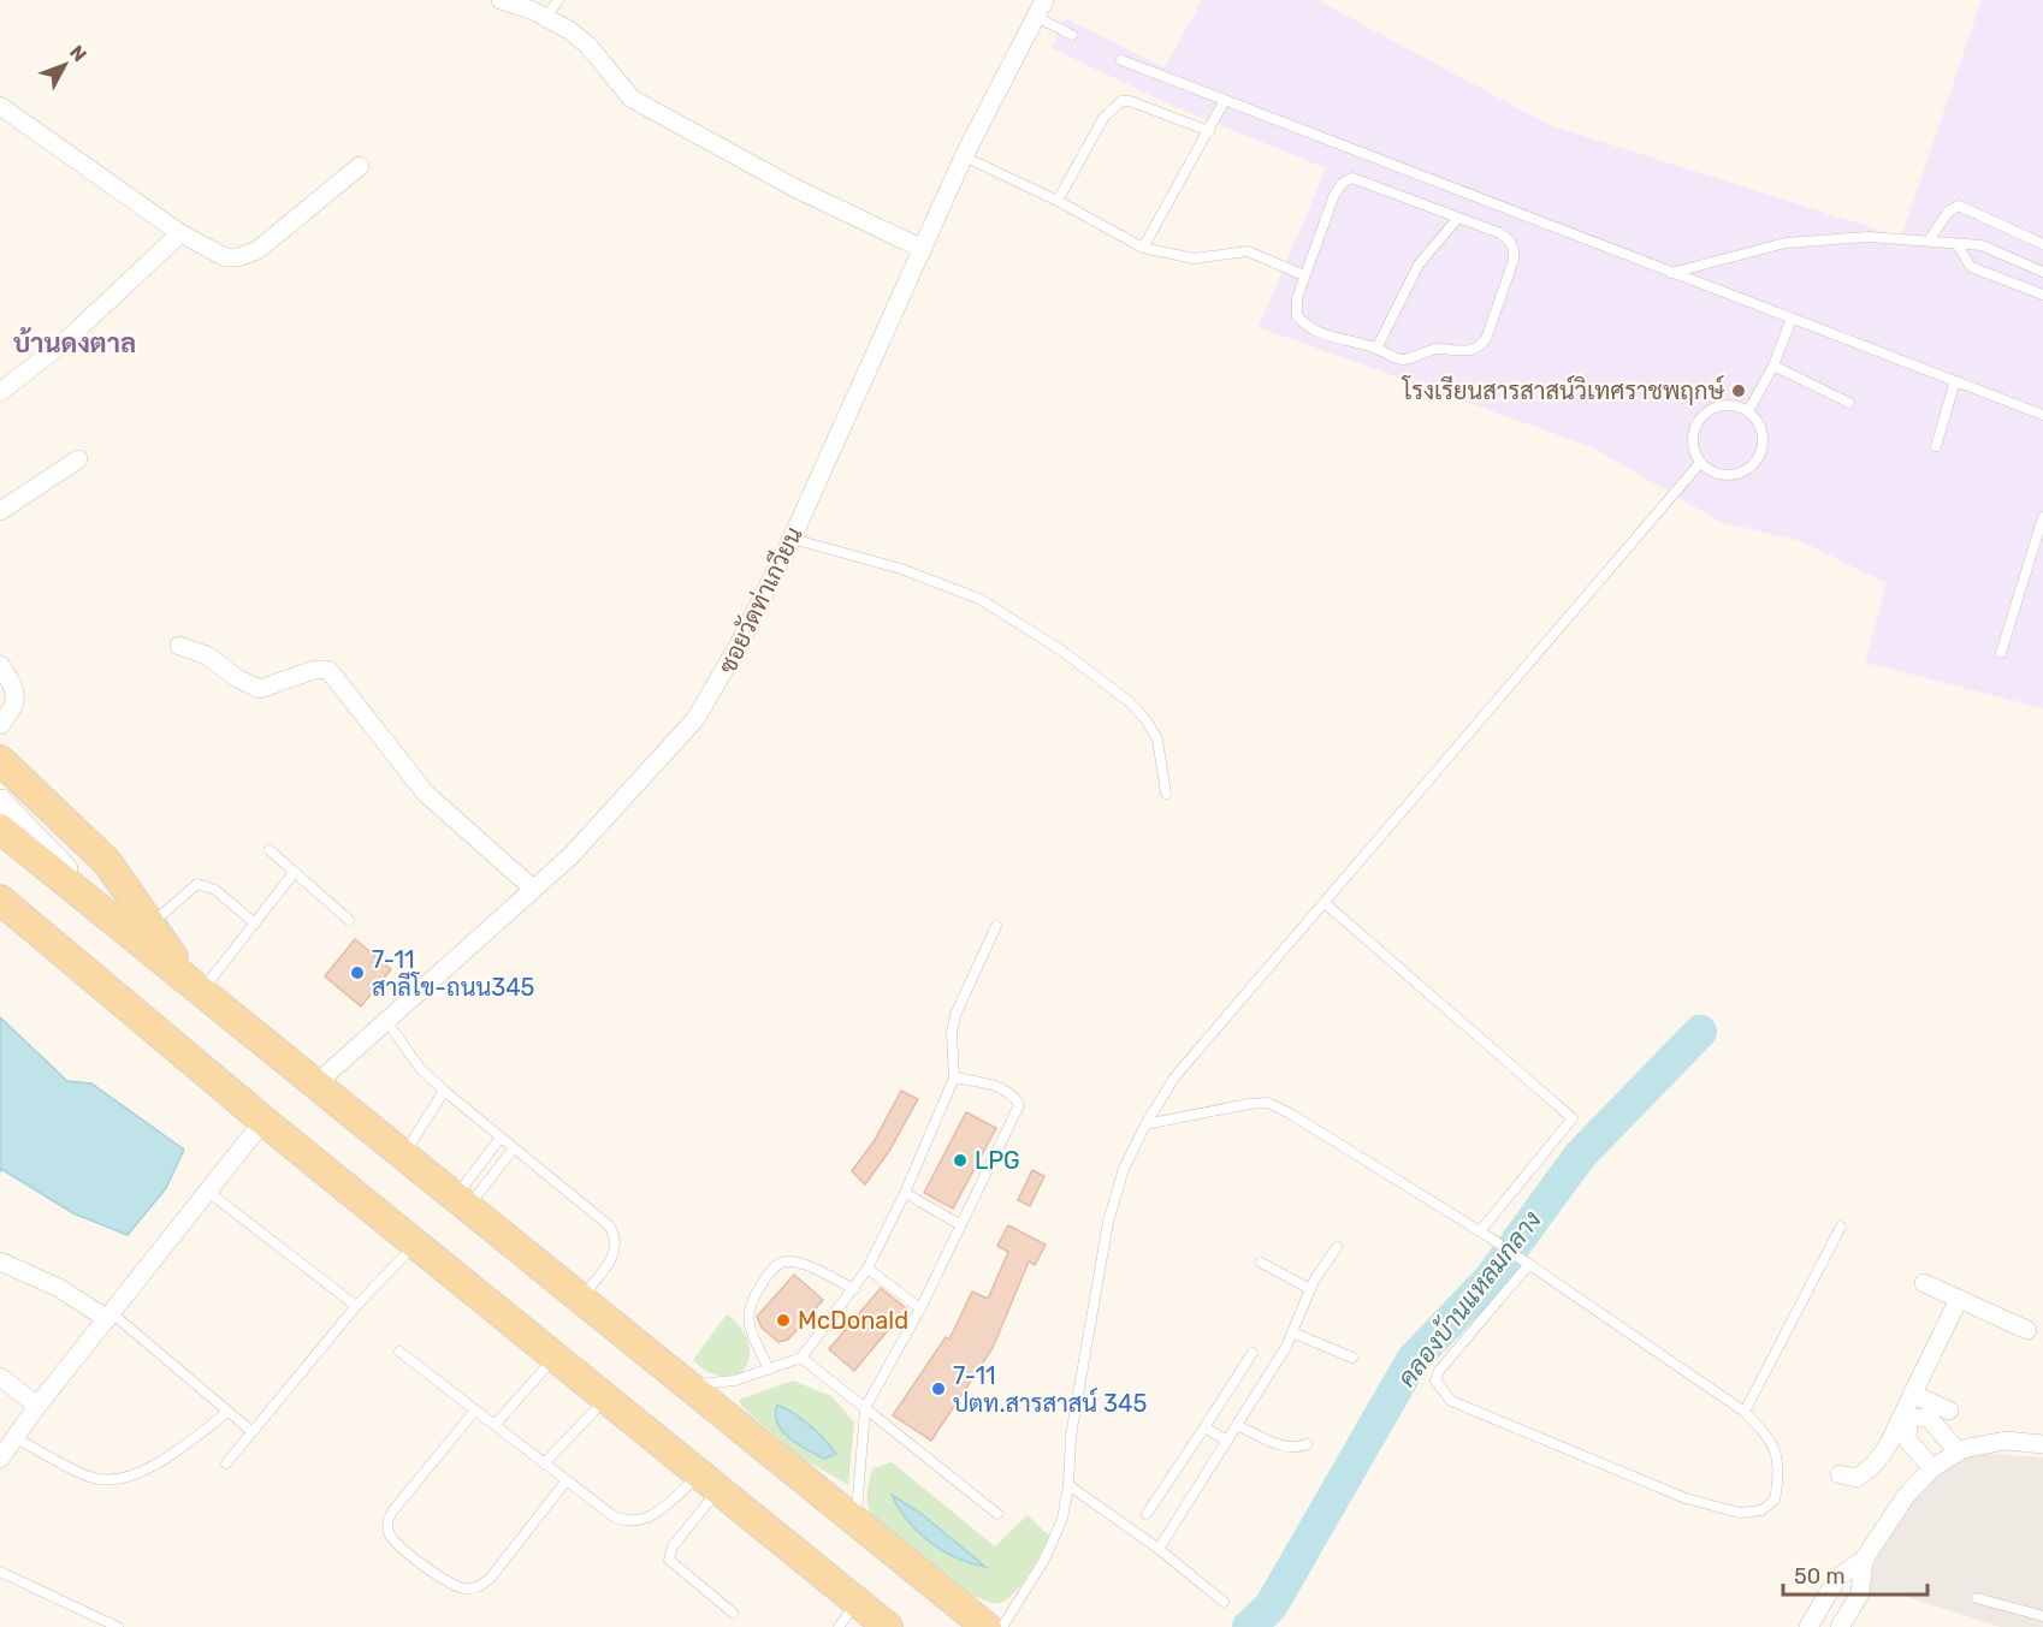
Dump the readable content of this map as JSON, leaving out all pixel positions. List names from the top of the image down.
{
  "streets": {
    "street": ["ซอยวัดท่าเกวียน"]
  },
  "districts": ["บ้านดงตาล"],
  "water": ["คลองบ้านแหลมกลาง"],
  "places": [
    "โรงเรียนสารสาสน์วิเทศราชพฤกษ์",
    "7-11 สาลีโข-ถนน345",
    "LPG",
    "McDonald",
    "7-11 ปตท.สารสาสน์ 345"
  ],
  "scale_bar": "50 m",
  "north": "top right"
}
